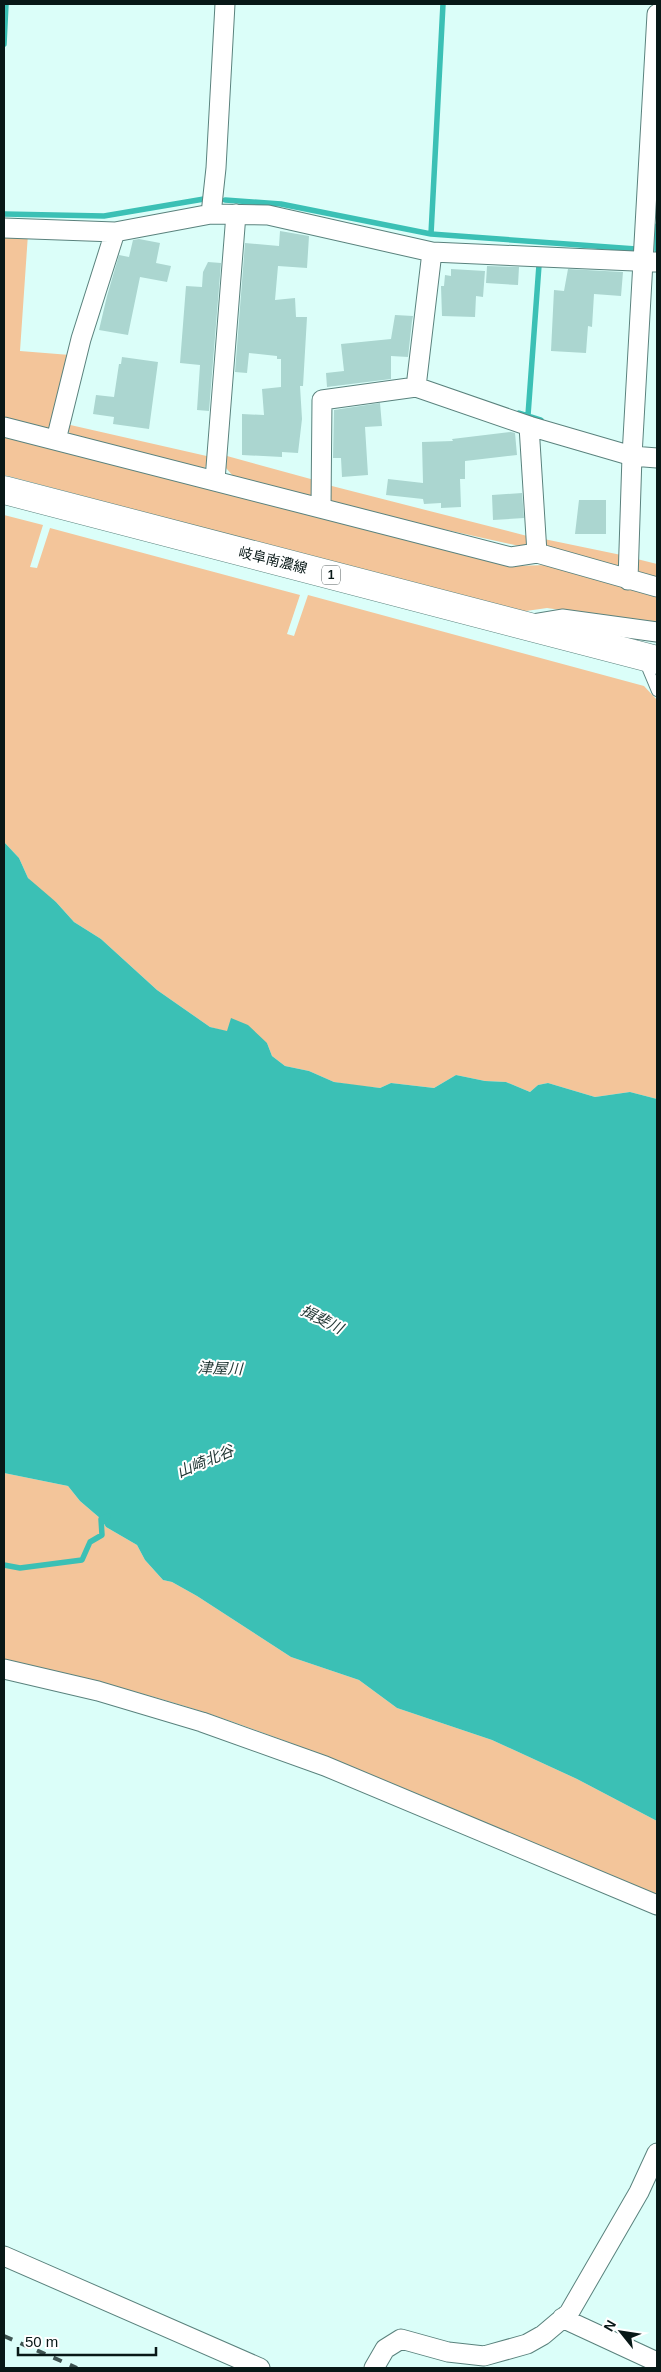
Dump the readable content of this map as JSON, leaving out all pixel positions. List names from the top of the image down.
{
  "streets": {
    "main road": ["岐阜南濃線", "1"]
  },
  "water": ["揖斐川", "津屋川", "山崎北谷"],
  "scale_bar": "50 m",
  "north": "top left"
}
